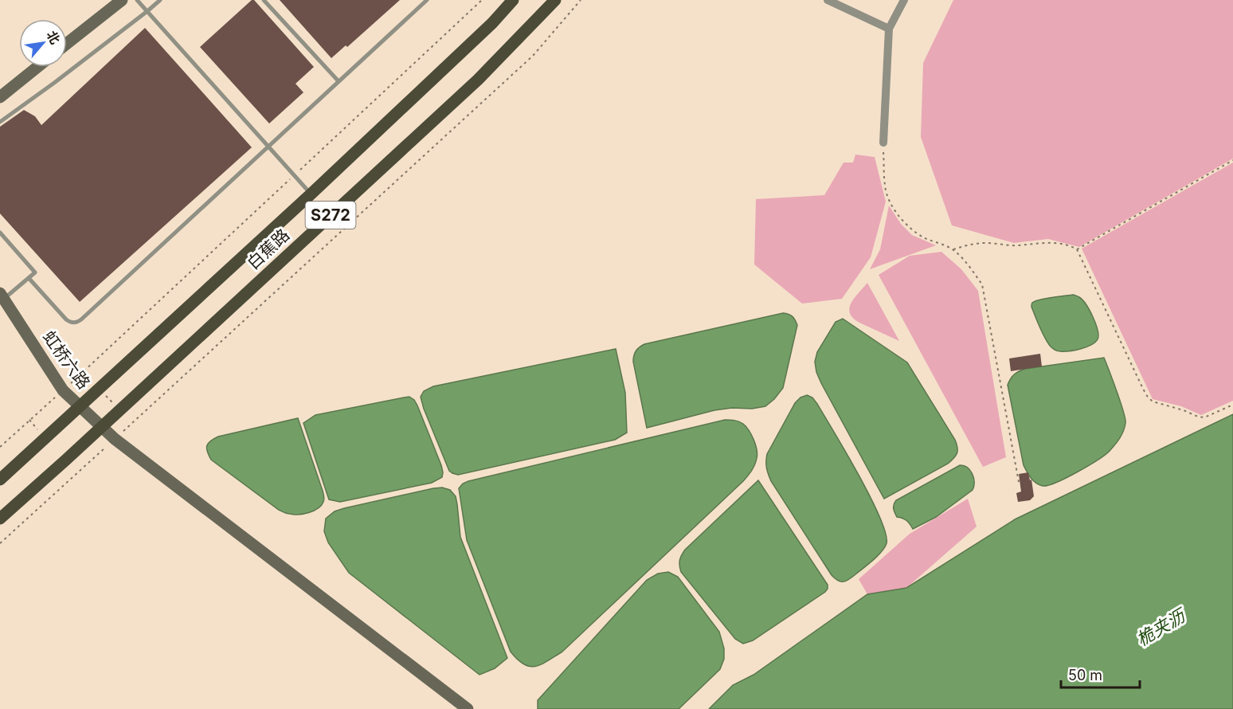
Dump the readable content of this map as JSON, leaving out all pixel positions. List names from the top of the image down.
{
  "streets": {
    "main road": ["S272", "白蕉路"],
    "street": ["虹桥六路"]
  },
  "crossings": [
    ["白蕉路", "虹桥六路"]
  ],
  "water": ["桅夹沥"],
  "scale_bar": "50 m",
  "north": "top right"
}
